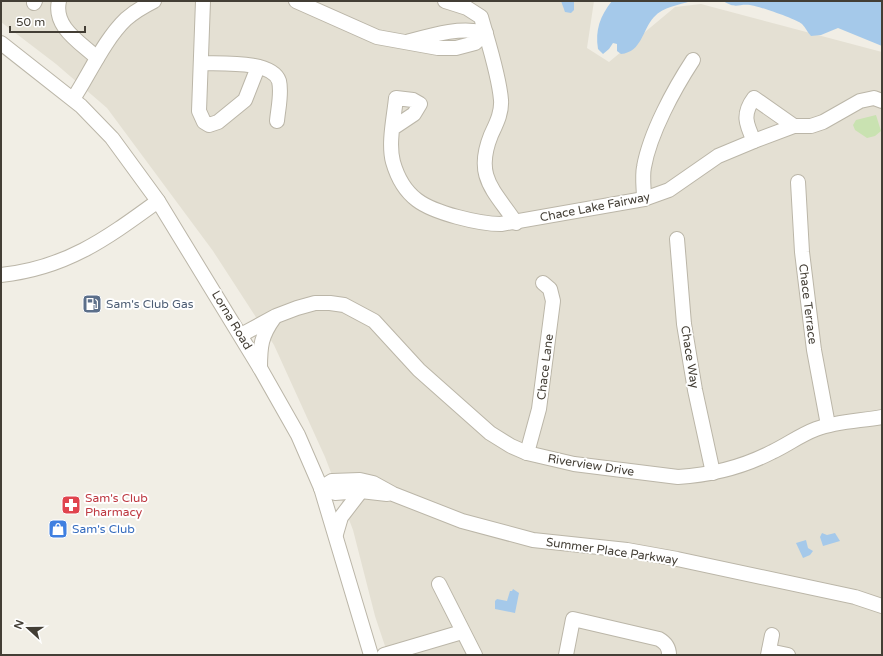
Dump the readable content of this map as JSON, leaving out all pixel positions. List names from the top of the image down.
{
  "streets": {
    "street": [
      "Chace Lake Fairway",
      "Chace Terrace",
      "Lorna Road",
      "Chace Way",
      "Chace Lane",
      "Riverview Drive",
      "Summer Place Parkway"
    ]
  },
  "crossings": [
    ["Chace Terrace", "Riverview Drive"],
    ["Lorna Road", "Riverview Drive"],
    ["Lorna Road", "Summer Place Parkway"],
    ["Chace Way", "Riverview Drive"],
    ["Chace Lane", "Riverview Drive"]
  ],
  "places": {
    "fuel station": ["Sam's Club Gas"],
    "pharmacy": ["Sam's Club Pharmacy"],
    "shop": ["Sam's Club"]
  },
  "scale_bar": "50 m",
  "north": "left"
}
